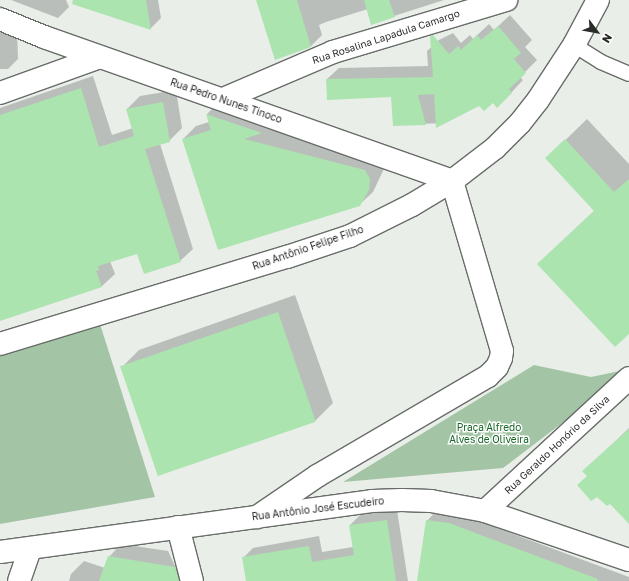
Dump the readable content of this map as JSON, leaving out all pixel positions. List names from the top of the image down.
{
  "streets": {
    "street": [
      "Rua Rosalina Lapadula Camargo",
      "Rua Pedro Nunes Tinoco",
      "Rua Antônio Felipe Filho",
      "Rua Geraldo Honório da Silva",
      "Rua Antônio José Escudeiro"
    ]
  },
  "crossings": [
    ["Rua Rosalina Lapadula Camargo", "Rua Pedro Nunes Tinoco"],
    ["Rua Pedro Nunes Tinoco", "Rua Antônio Felipe Filho"],
    ["Rua Geraldo Honório da Silva", "Rua Antônio José Escudeiro"]
  ],
  "parks": ["Praça Alfredo Alves de Oliveira"],
  "north": "bottom right"
}
